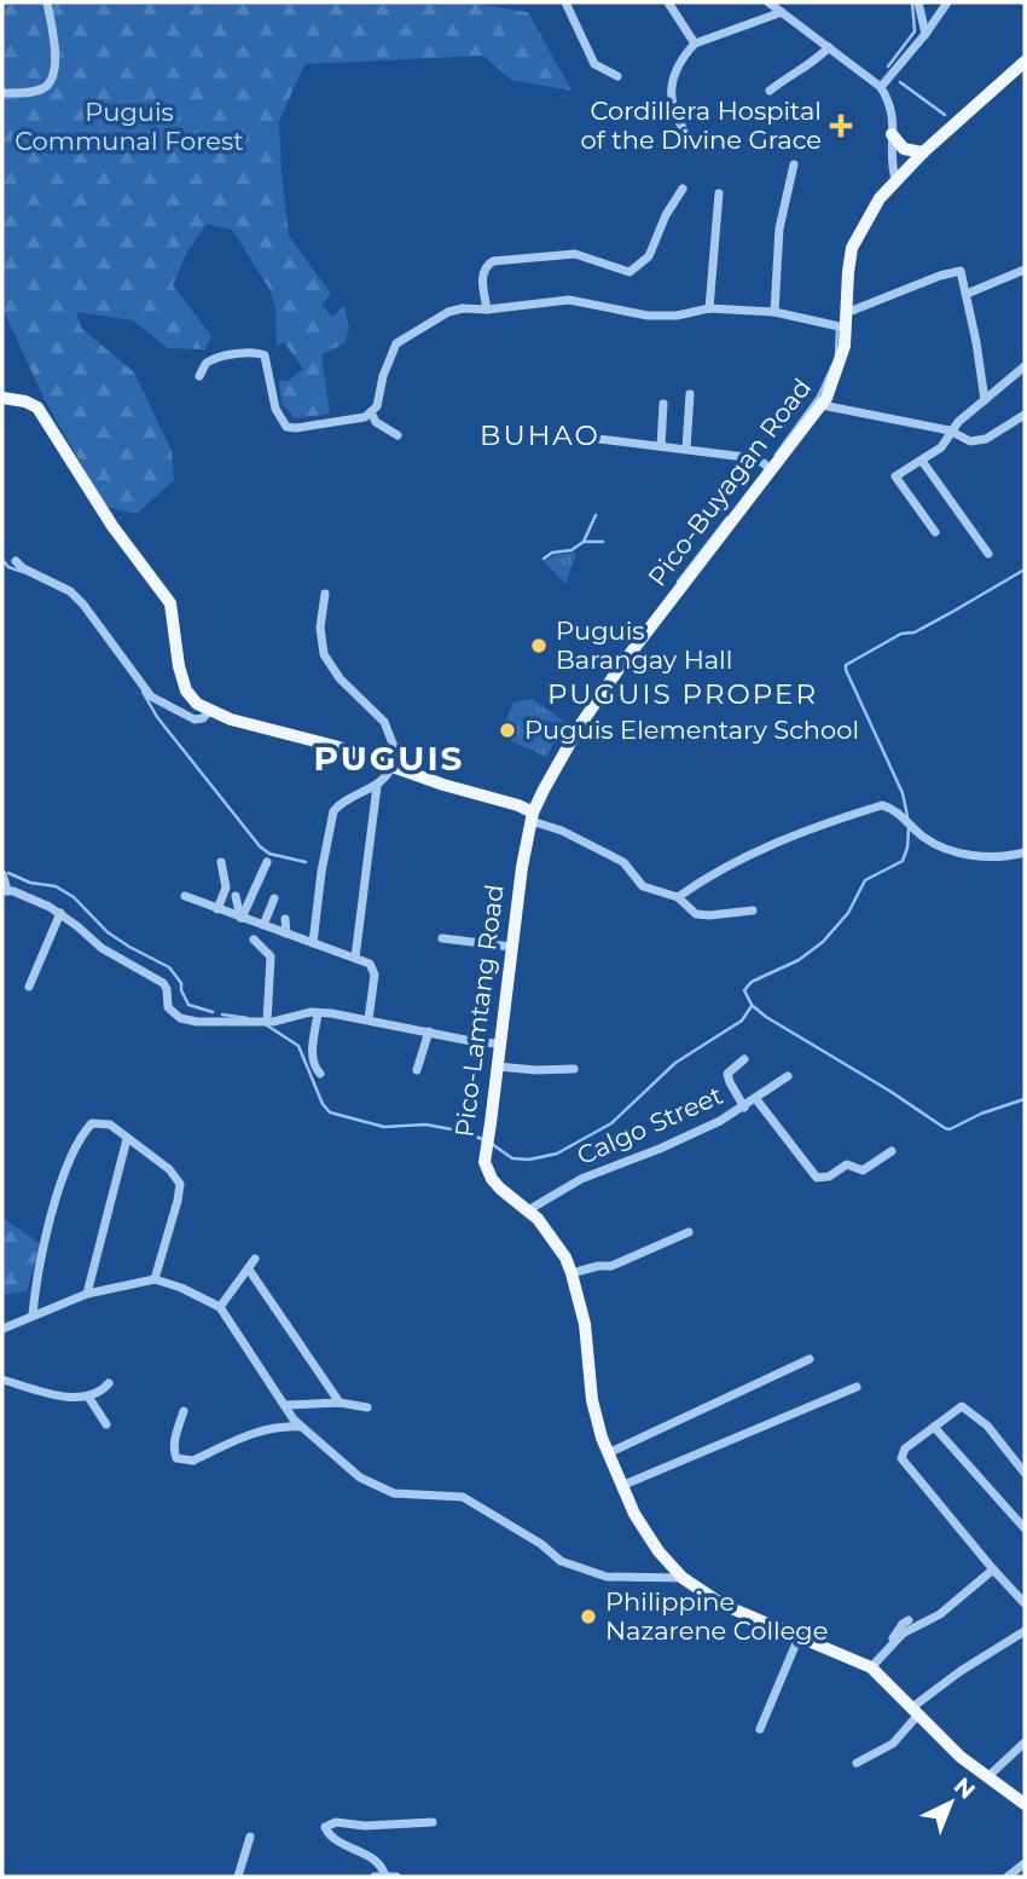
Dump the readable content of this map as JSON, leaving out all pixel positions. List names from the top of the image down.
{
  "streets": {
    "main road": ["Pico-Buyagan Road", "Pico-Lamtang Road"],
    "street": ["Calgo Street"]
  },
  "crossings": [
    ["Pico-Buyagan Road", "Pico-Lamtang Road"],
    ["Pico-Lamtang Road", "Calgo Street"]
  ],
  "districts": ["BUHAO", "PUGUIS PROPER", "PUGUIS"],
  "parks": ["Puguis Communal Forest"],
  "places": {
    "health": ["Cordillera Hospital of the Divine Grace"],
    "other": ["Puguis Barangay Hall", "Puguis Elementary School", "Philippine Nazarene College"]
  },
  "north": "top right"
}
